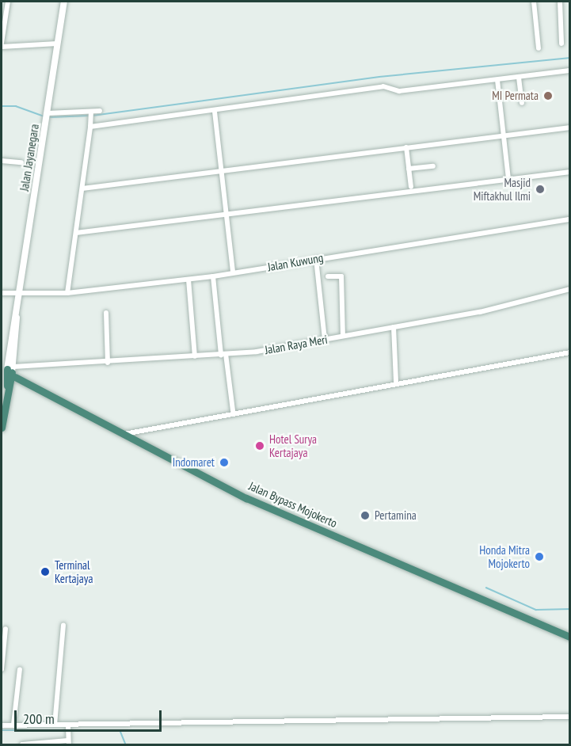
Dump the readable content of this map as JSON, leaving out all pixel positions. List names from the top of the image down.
{
  "streets": {
    "highway": ["Jalan Jayanegara", "Jalan Bypass Mojokerto"],
    "street": ["Jalan Kuwung", "Jalan Raya Meri"]
  },
  "crossings": [
    ["Jalan Jayanegara", "Jalan Kuwung"],
    ["Jalan Jayanegara", "Jalan Raya Meri"],
    ["Jalan Jayanegara", "Jalan Bypass Mojokerto"],
    ["Jalan Raya Meri", "Jalan Bypass Mojokerto"]
  ],
  "places": [
    "MI Permata",
    "Masjid Miftakhul Ilmi",
    "Hotel Surya Kertajaya",
    "Indomaret",
    "Pertamina",
    "Honda Mitra Mojokerto",
    "Terminal Kertajaya"
  ],
  "scale_bar": "200 m"
}
